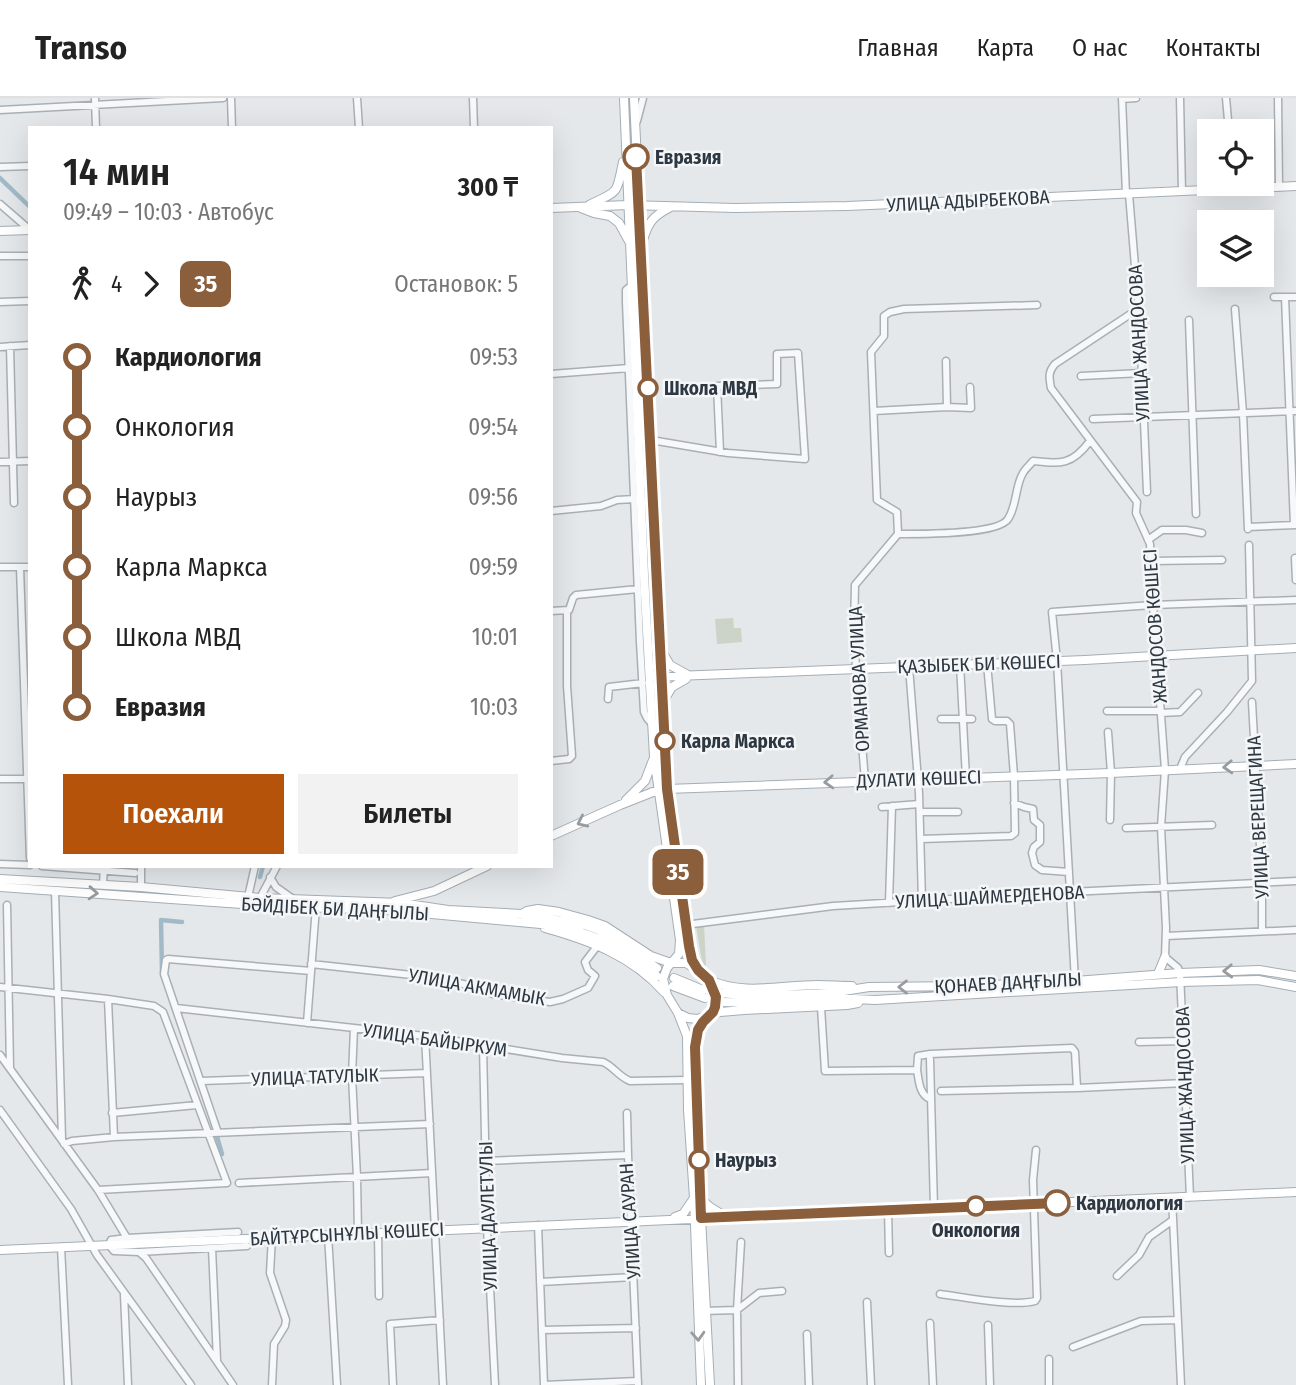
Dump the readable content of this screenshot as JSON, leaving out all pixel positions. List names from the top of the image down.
{
  "streets": {
    "main road": [
      "УЛИЦА АДЫРБЕКОВА",
      "ҚАЗЫБЕК БИ КӨШЕСІ",
      "ДУЛАТИ КӨШЕСІ",
      "БӘЙДІБЕК БИ ДАҢҒЫЛЫ",
      "ҚОНАЕВ ДАҢҒЫЛЫ",
      "БАЙТҰРСЫНҰЛЫ КӨШЕСІ"
    ],
    "street": [
      "УЛИЦА ЖАНДОСОВА",
      "ЖАНДОСОВ КӨШЕСІ",
      "ОРМАНОВА УЛИЦА",
      "УЛИЦА ВЕРЕЩАГИНА",
      "УЛИЦА ШАЙМЕРДЕНОВА",
      "УЛИЦА АКМАМЫК",
      "УЛИЦА БАЙЫРКУМ",
      "УЛИЦА ТАТУЛЫК",
      "УЛИЦА ДАУЛЕТУЛЫ",
      "УЛИЦА САУРАН"
    ]
  },
  "crossings": [
    ["УЛИЦА АДЫРБЕКОВА", "УЛИЦА ЖАНДОСОВА"],
    ["УЛИЦА ЖАНДОСОВА", "ЖАНДОСОВ КӨШЕСІ"],
    ["УЛИЦА ЖАНДОСОВА", "ҚОНАЕВ ДАҢҒЫЛЫ"],
    ["УЛИЦА ЖАНДОСОВА", "БАЙТҰРСЫНҰЛЫ КӨШЕСІ"],
    ["ЖАНДОСОВ КӨШЕСІ", "ҚАЗЫБЕК БИ КӨШЕСІ"],
    ["ЖАНДОСОВ КӨШЕСІ", "ДУЛАТИ КӨШЕСІ"],
    ["ЖАНДОСОВ КӨШЕСІ", "УЛИЦА ШАЙМЕРДЕНОВА"],
    ["ҚАЗЫБЕК БИ КӨШЕСІ", "ОРМАНОВА УЛИЦА"],
    ["ОРМАНОВА УЛИЦА", "ДУЛАТИ КӨШЕСІ"],
    ["ДУЛАТИ КӨШЕСІ", "УЛИЦА ВЕРЕЩАГИНА"],
    ["УЛИЦА ВЕРЕЩАГИНА", "УЛИЦА ШАЙМЕРДЕНОВА"],
    ["УЛИЦА АКМАМЫК", "УЛИЦА БАЙЫРКУМ"],
    ["УЛИЦА БАЙЫРКУМ", "УЛИЦА ДАУЛЕТУЛЫ"],
    ["УЛИЦА ДАУЛЕТУЛЫ", "УЛИЦА САУРАН"],
    ["УЛИЦА ДАУЛЕТУЛЫ", "БАЙТҰРСЫНҰЛЫ КӨШЕСІ"],
    ["УЛИЦА САУРАН", "БАЙТҰРСЫНҰЛЫ КӨШЕСІ"]
  ],
  "one_way": ["ДУЛАТИ КӨШЕСІ"],
  "places": [
    "Евразия",
    "Школа МВД",
    "Карла Маркса",
    "Наурыз",
    "Кардиология",
    "Онкология"
  ],
  "lines": ["bus line 35"],
  "page": {
    "header": "Transo",
    "nav": [
      "Главная",
      "Карта",
      "О нас",
      "Контакты"
    ],
    "on_map": "35",
    "heading": ["14 мин", "09:49 – 10:03 · Автобус", "300 ₸"],
    "legs": ["4", "35", "Остановок: 5"],
    "list": [
      {
        "name": "Кардиология",
        "value": "09:53"
      },
      {
        "name": "Онкология",
        "value": "09:54"
      },
      {
        "name": "Наурыз",
        "value": "09:56"
      },
      {
        "name": "Карла Маркса",
        "value": "09:59"
      },
      {
        "name": "Школа МВД",
        "value": "10:01"
      },
      {
        "name": "Евразия",
        "value": "10:03"
      }
    ],
    "buttons": ["Поехали", "Билеты"]
  }
}
